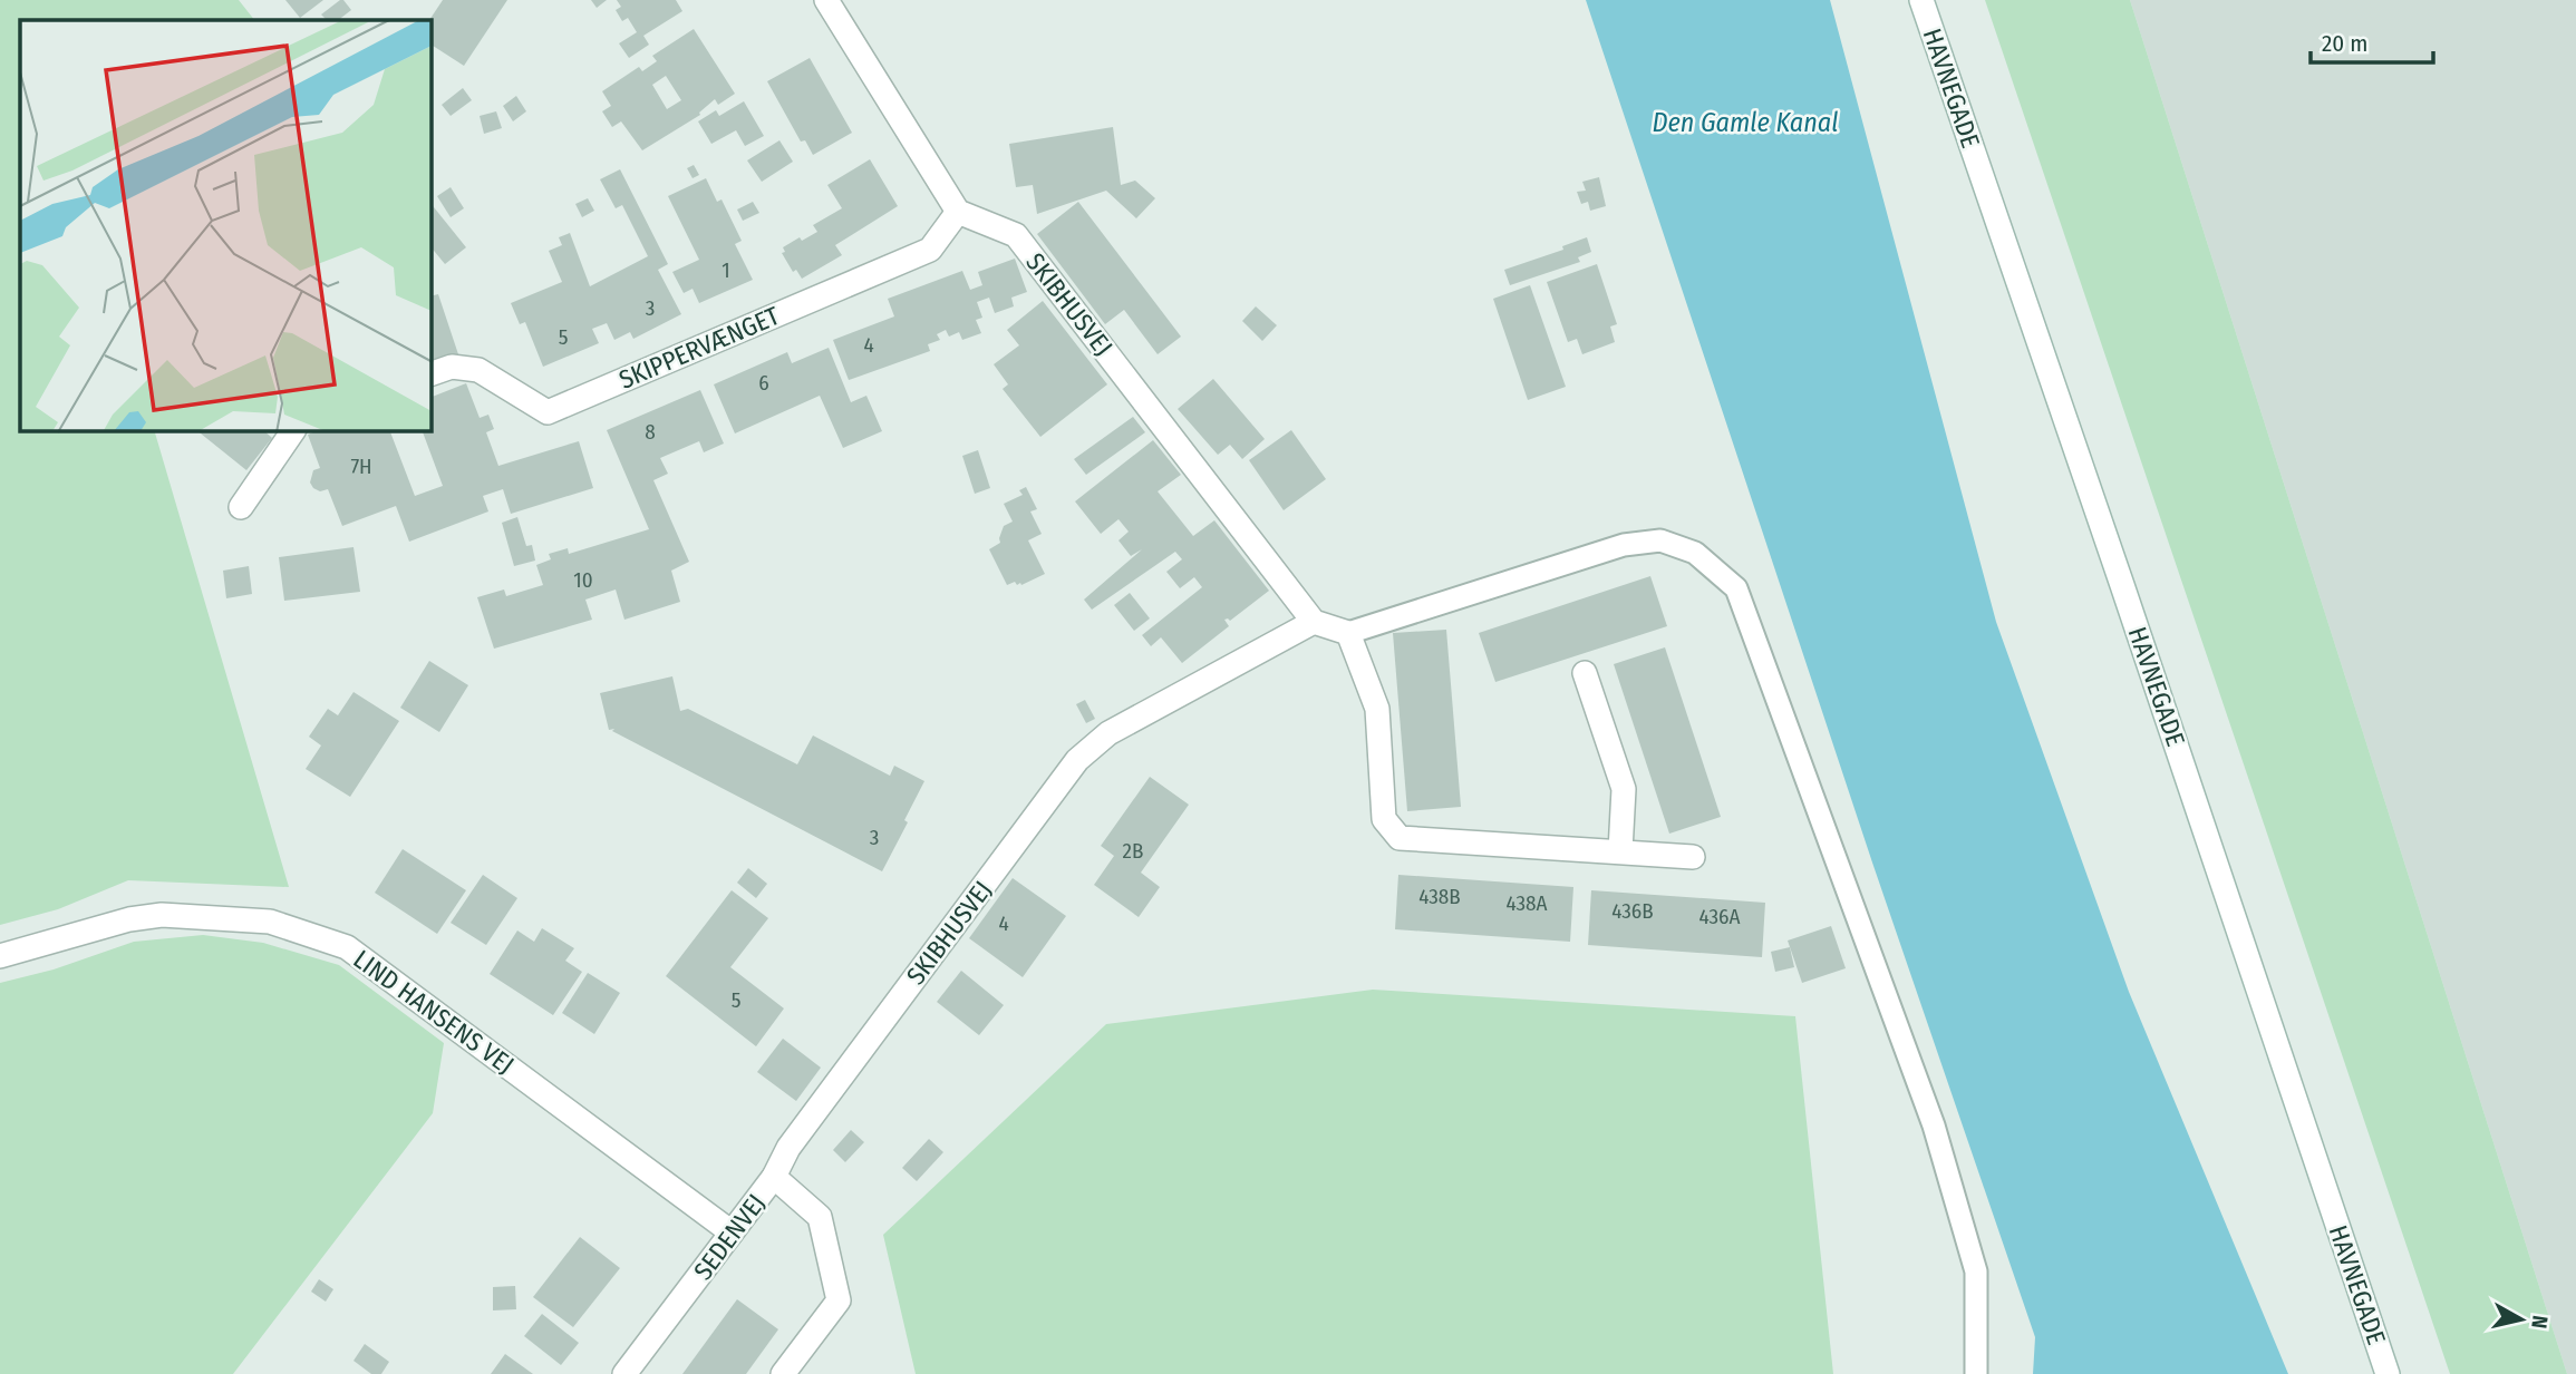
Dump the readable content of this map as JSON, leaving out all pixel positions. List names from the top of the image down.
{
  "streets": {
    "street": [
      "HAVNEGADE",
      "SKIBHUSVEJ",
      "SKIPPERVÆNGET",
      "LIND HANSENS VEJ",
      "SEDENVEJ"
    ]
  },
  "crossings": [
    ["SKIBHUSVEJ", "SKIPPERVÆNGET"],
    ["SKIBHUSVEJ", "SEDENVEJ"],
    ["LIND HANSENS VEJ", "SEDENVEJ"]
  ],
  "water": ["Den Gamle Kanal"],
  "house_numbers": [
    "1",
    "3",
    "5",
    "4",
    "6",
    "8",
    "7H",
    "10",
    "3",
    "2B",
    "438B",
    "438A",
    "436B",
    "436A",
    "4",
    "5"
  ],
  "scale_bar": "20 m",
  "north": "right"
}
